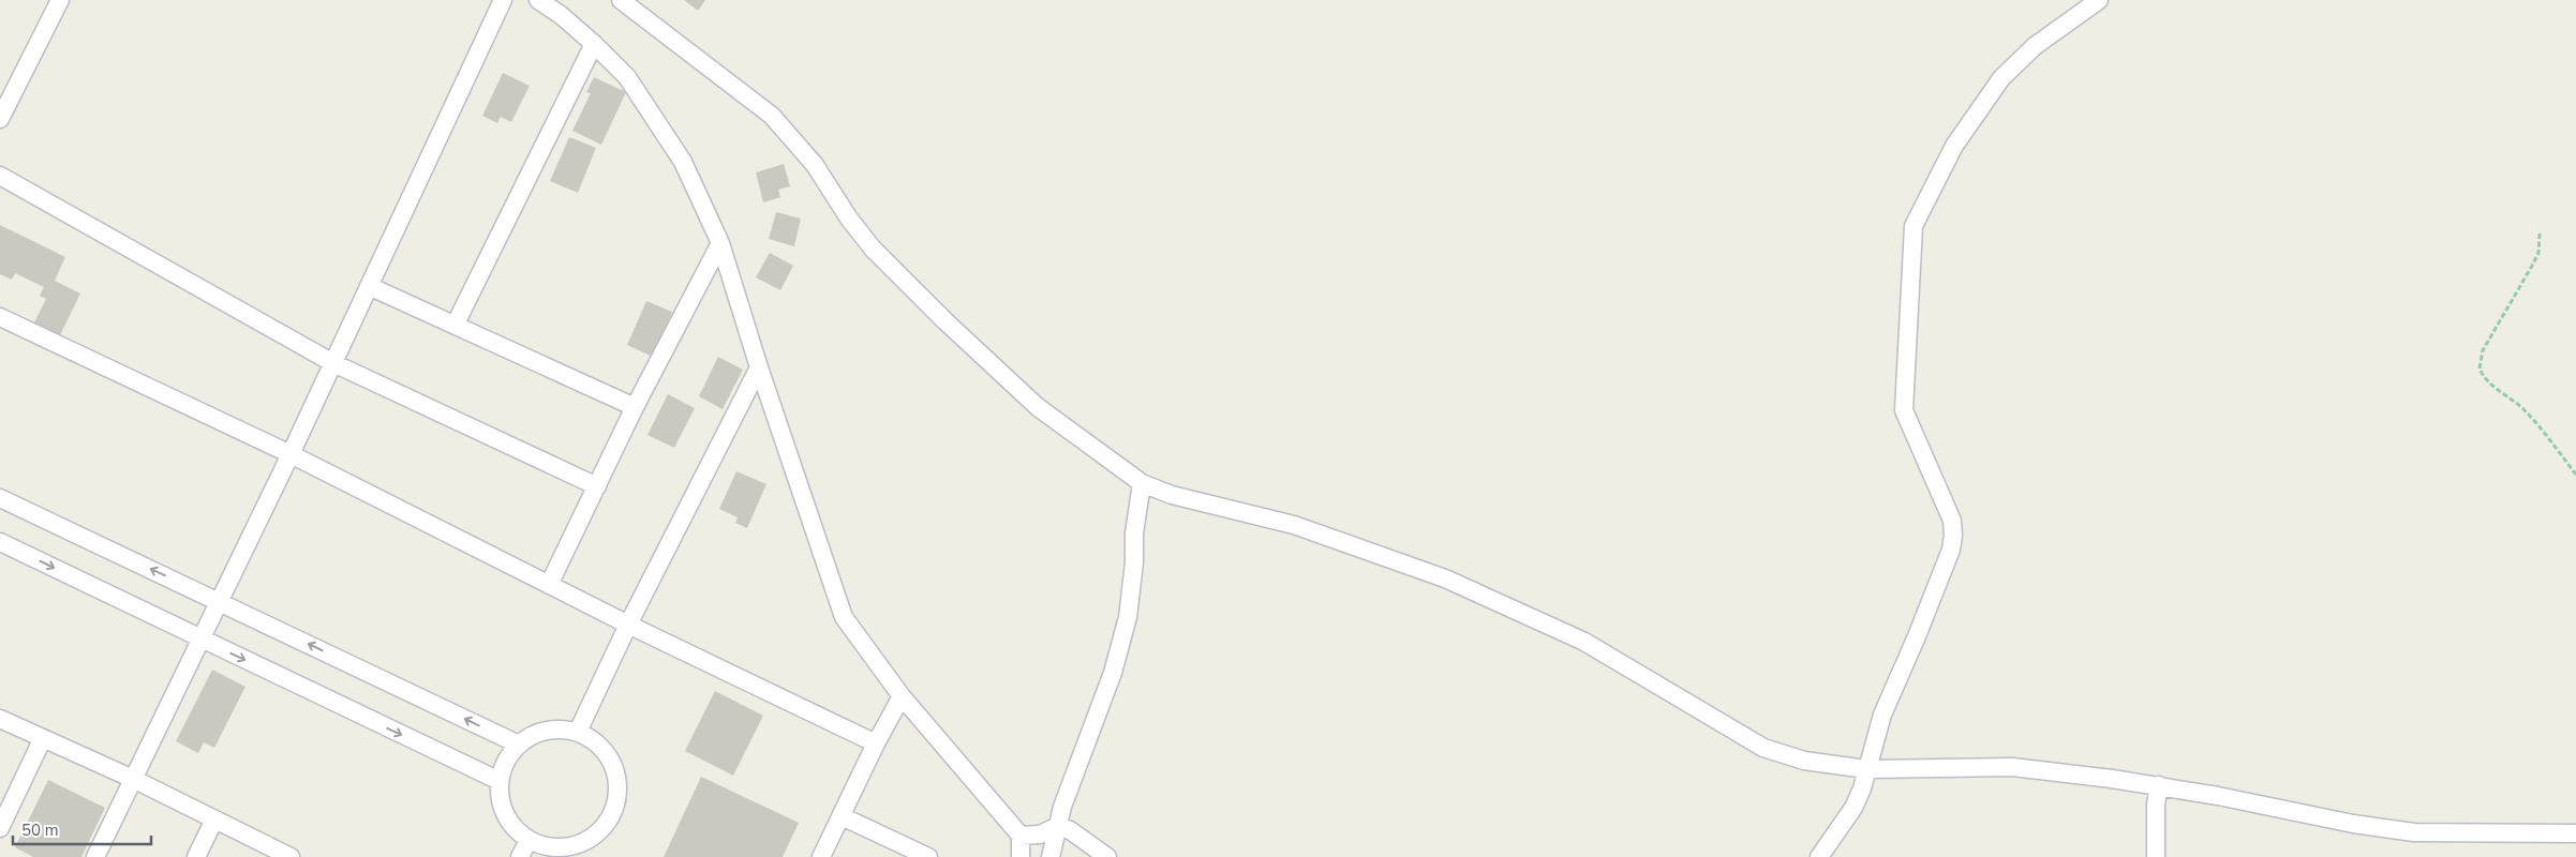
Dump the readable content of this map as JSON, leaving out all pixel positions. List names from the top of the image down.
{
  "scale_bar": "50 m"
}
